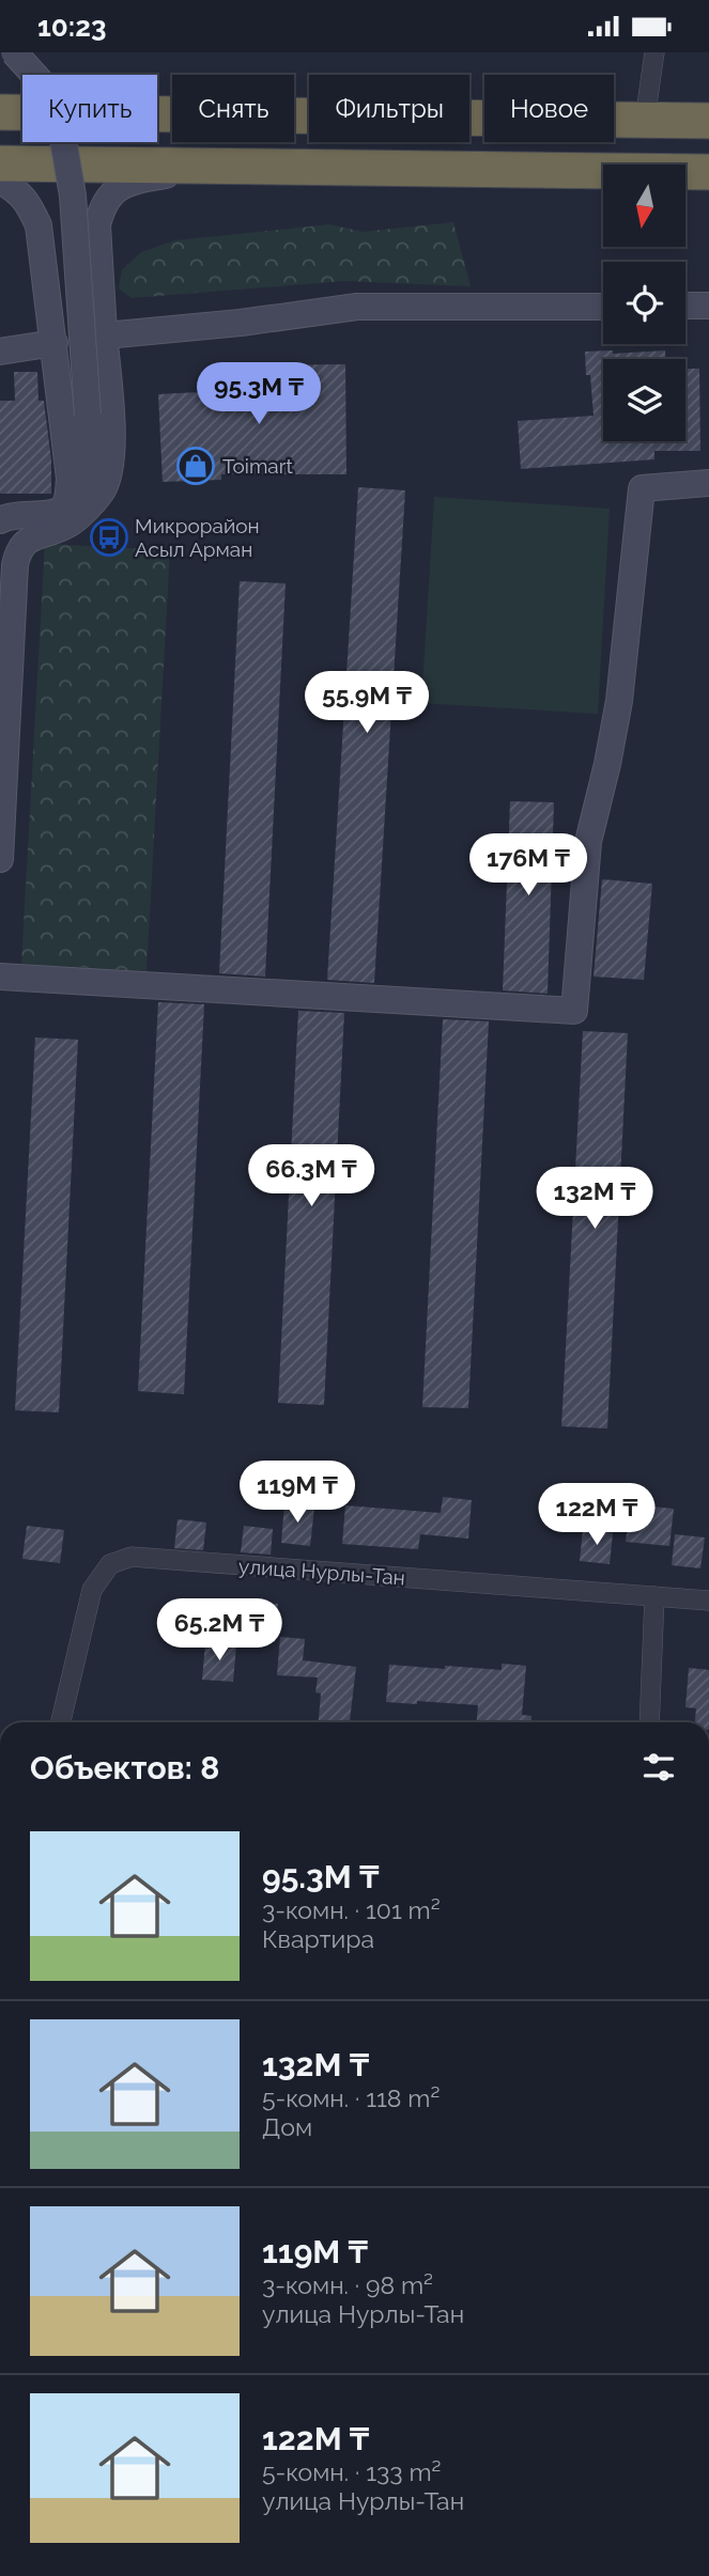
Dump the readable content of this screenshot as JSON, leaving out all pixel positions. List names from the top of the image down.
{
  "streets": {
    "street": ["улица Нурлы-Тан"]
  },
  "places": {
    "shop": ["Toimart"],
    "bus stop": ["Микрорайон Асыл Арман"]
  },
  "north": "bottom",
  "page": {
    "status": "10:23",
    "chip": [
      "Купить",
      "Снять",
      "Фильтры",
      "Новое"
    ],
    "price": [
      "95.3M ₸",
      "55.9M ₸",
      "176M ₸",
      "66.3M ₸",
      "132M ₸",
      "119M ₸",
      "122M ₸",
      "65.2M ₸"
    ],
    "heading": "Объектов: 8",
    "list": [
      {
        "name": "95.3M ₸",
        "note": "3-комн. · 101 m² · Квартира"
      },
      {
        "name": "132M ₸",
        "note": "5-комн. · 118 m² · Дом"
      },
      {
        "name": "119M ₸",
        "note": "3-комн. · 98 m² · улица Нурлы-Тан"
      },
      {
        "name": "122M ₸",
        "note": "5-комн. · 133 m² · улица Нурлы-Тан"
      }
    ]
  }
}
